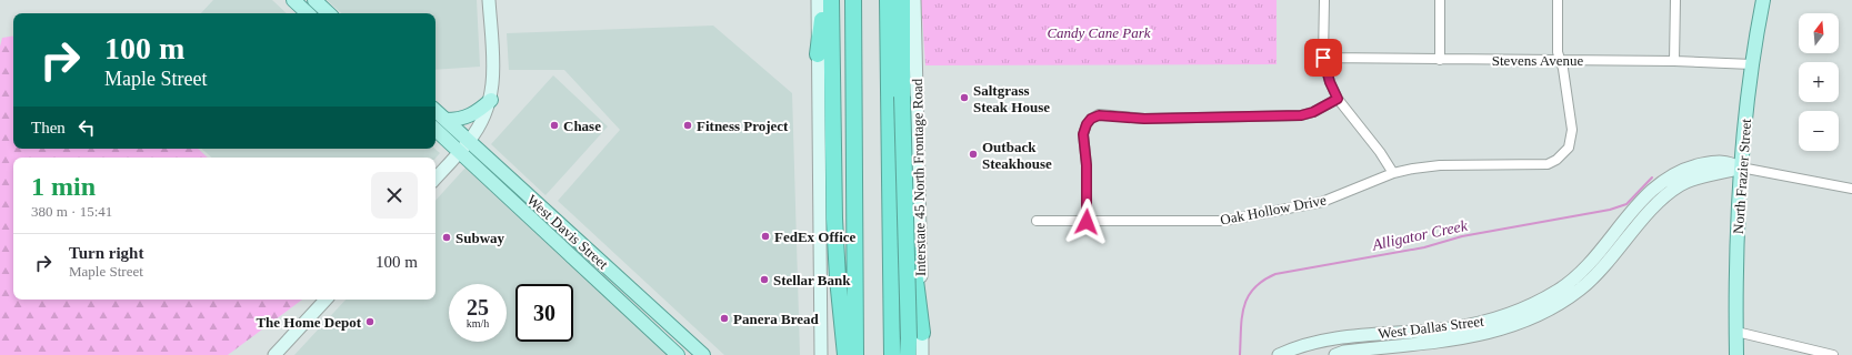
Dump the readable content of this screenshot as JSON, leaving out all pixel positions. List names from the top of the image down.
{
  "streets": {
    "main road": ["North Frazier Street", "West Davis Street"],
    "street": [
      "Stevens Avenue",
      "Interstate 45 North Frontage Road",
      "Oak Hollow Drive",
      "West Dallas Street"
    ]
  },
  "crossings": [
    ["Stevens Avenue", "North Frazier Street"],
    ["Stevens Avenue", "Oak Hollow Drive"],
    ["North Frazier Street", "West Dallas Street"]
  ],
  "water": ["Alligator Creek"],
  "parks": ["Candy Cane Park"],
  "places": [
    "Saltgrass Steak House",
    "Chase",
    "Fitness Project",
    "Outback Steakhouse",
    "FedEx Office",
    "Subway",
    "Stellar Bank",
    "Panera Bread",
    "The Home Depot"
  ],
  "north": "top",
  "page": {
    "map_buttons": ["+", "−"],
    "turn": ["100 m", "Maple Street"],
    "then": "Then",
    "heading": ["1 min", "380 m · 15:41"],
    "list": [
      {
        "name": "Turn right",
        "note": "Maple Street",
        "value": "100 m"
      }
    ],
    "speed": "25 km/h",
    "limit": "30"
  }
}
